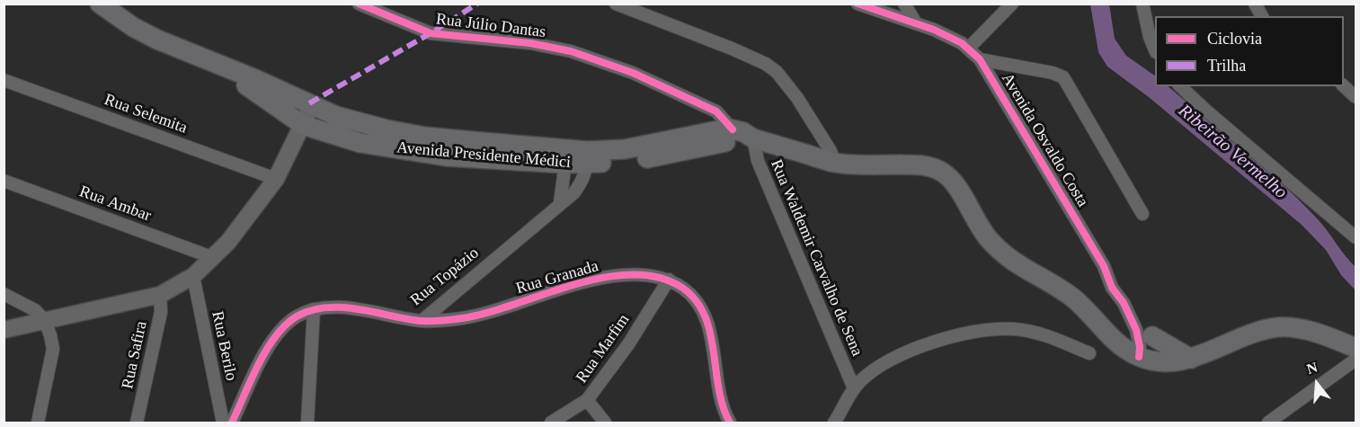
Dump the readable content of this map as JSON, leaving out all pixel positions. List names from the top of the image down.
{
  "streets": {
    "main road": ["Avenida Presidente Médici"],
    "street": [
      "Rua Júlio Dantas",
      "Rua Selemita",
      "Avenida Osvaldo Costa",
      "Rua Ambar",
      "Rua Waldemir Carvalho de Sena",
      "Rua Topázio",
      "Rua Granada",
      "Rua Berilo",
      "Rua Marfim",
      "Rua Safira"
    ]
  },
  "crossings": [
    ["Rua Júlio Dantas", "Avenida Presidente Médici"],
    ["Avenida Osvaldo Costa", "Avenida Presidente Médici"],
    ["Avenida Presidente Médici", "Rua Waldemir Carvalho de Sena"],
    ["Avenida Presidente Médici", "Rua Topázio"],
    ["Rua Topázio", "Rua Granada"],
    ["Rua Granada", "Rua Marfim"]
  ],
  "water": ["Ribeirão Vermelho"],
  "legend": ["Ciclovia", "Trilha"],
  "north": "top"
}
